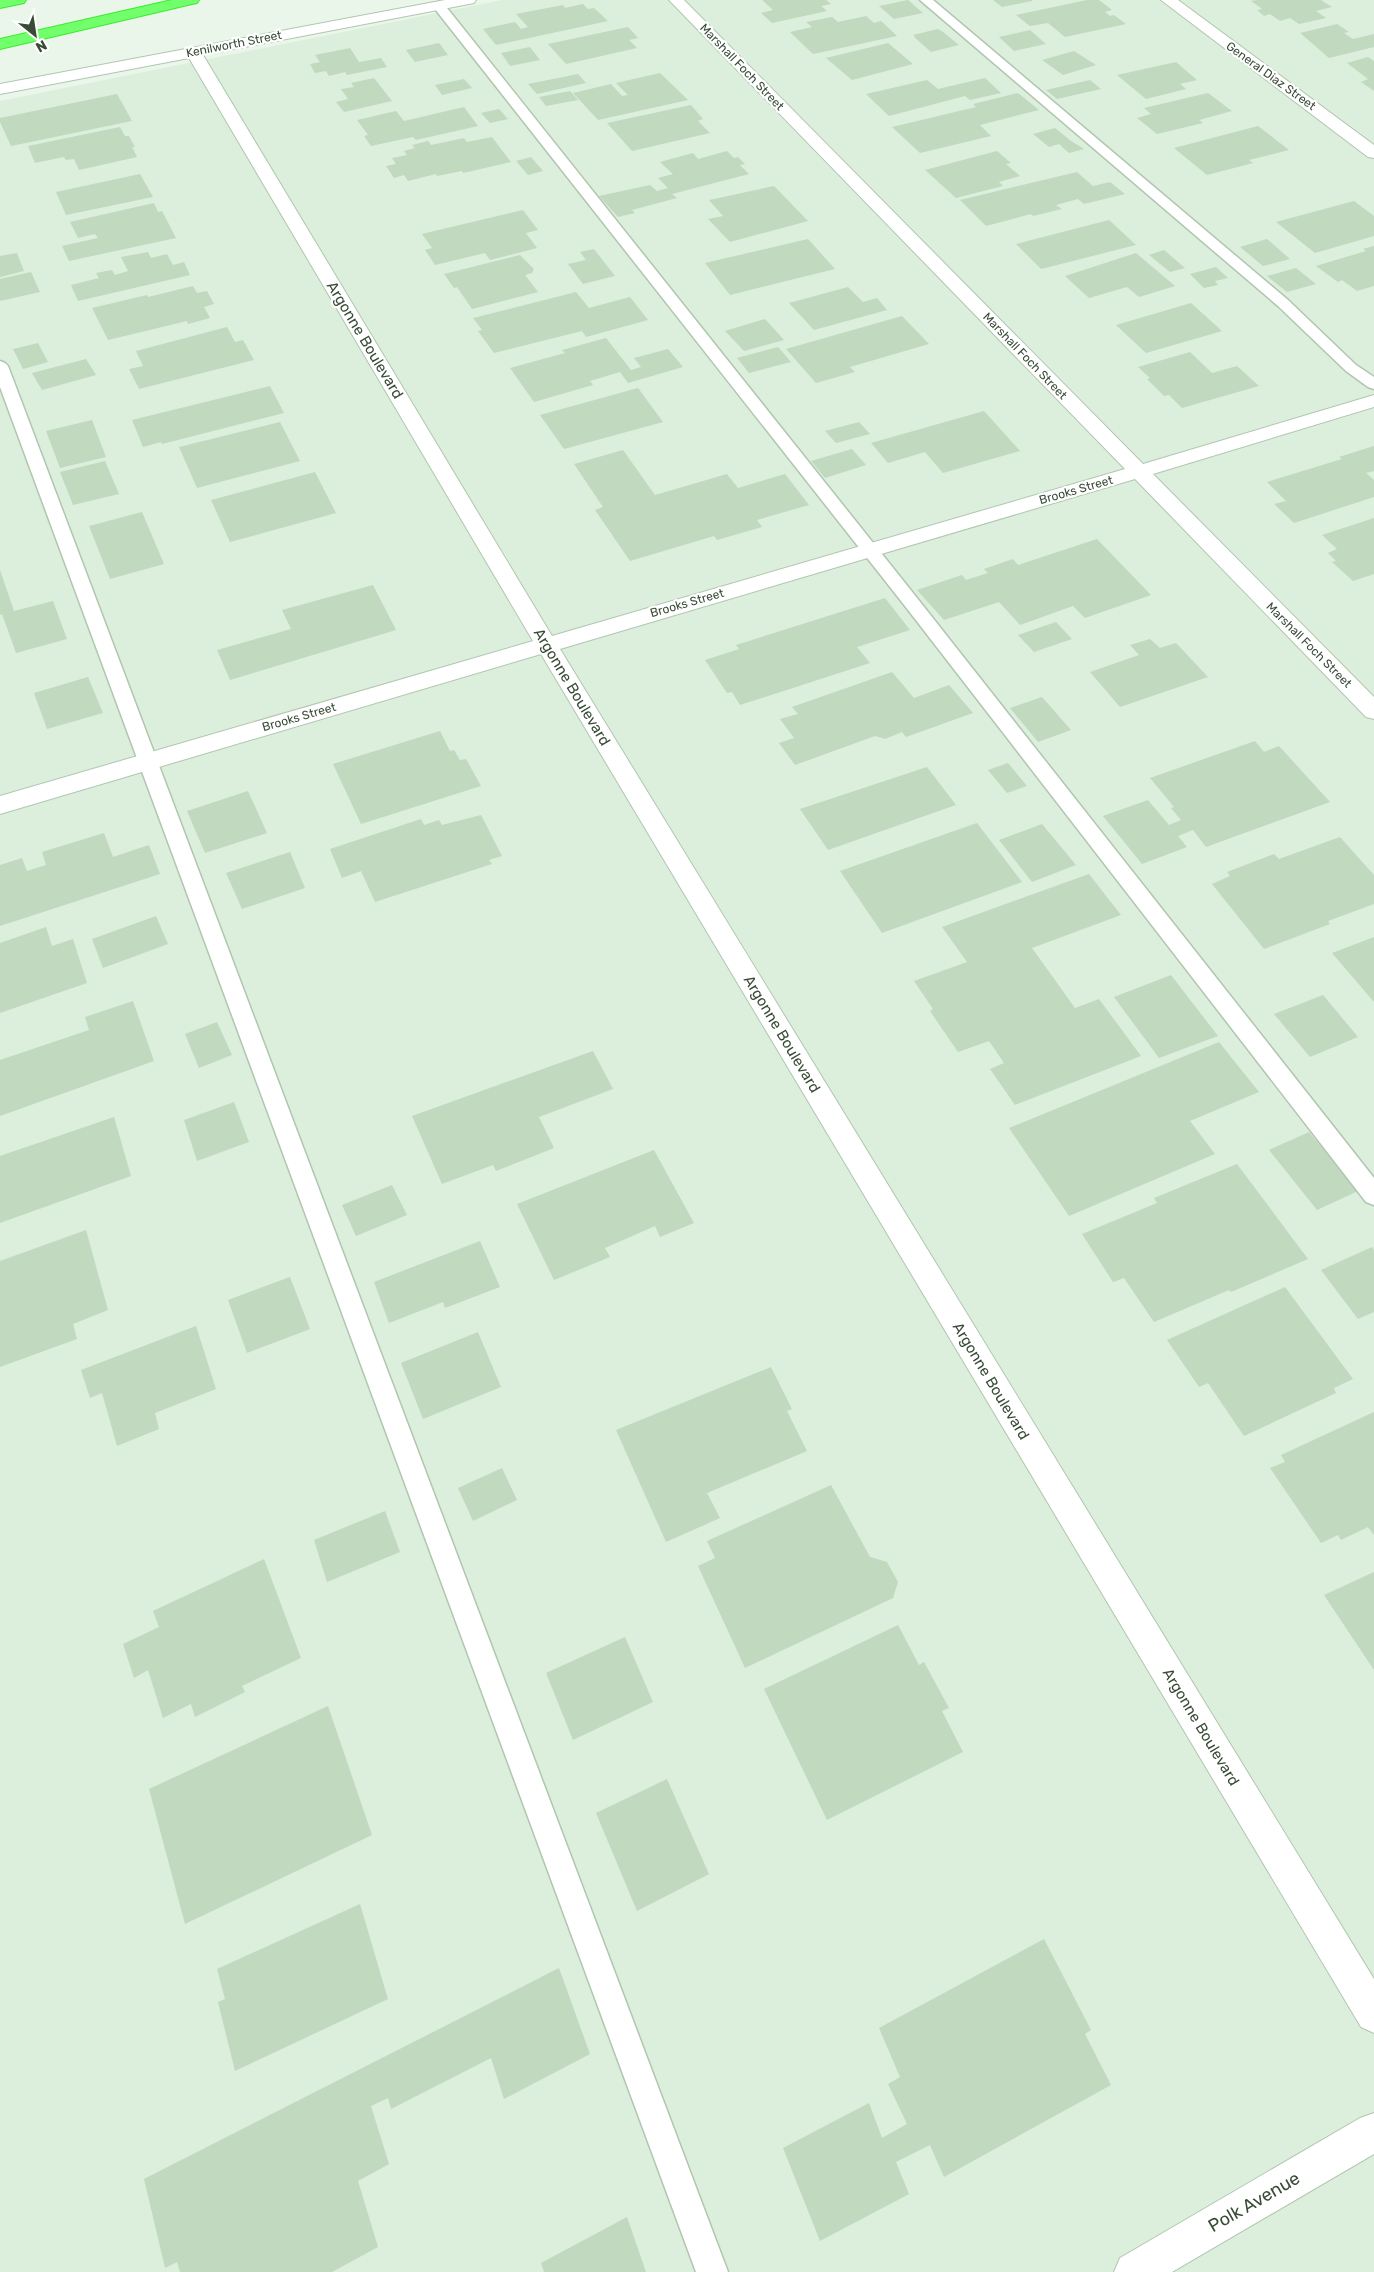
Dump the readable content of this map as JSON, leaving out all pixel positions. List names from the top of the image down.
{
  "streets": {
    "street": [
      "Kenilworth Street",
      "Marshall Foch Street",
      "General Diaz Street",
      "Argonne Boulevard",
      "Brooks Street",
      "Polk Avenue"
    ]
  },
  "crossings": [
    ["Kenilworth Street", "Argonne Boulevard"],
    ["Marshall Foch Street", "Brooks Street"],
    ["Argonne Boulevard", "Brooks Street"]
  ],
  "north": "bottom right"
}
